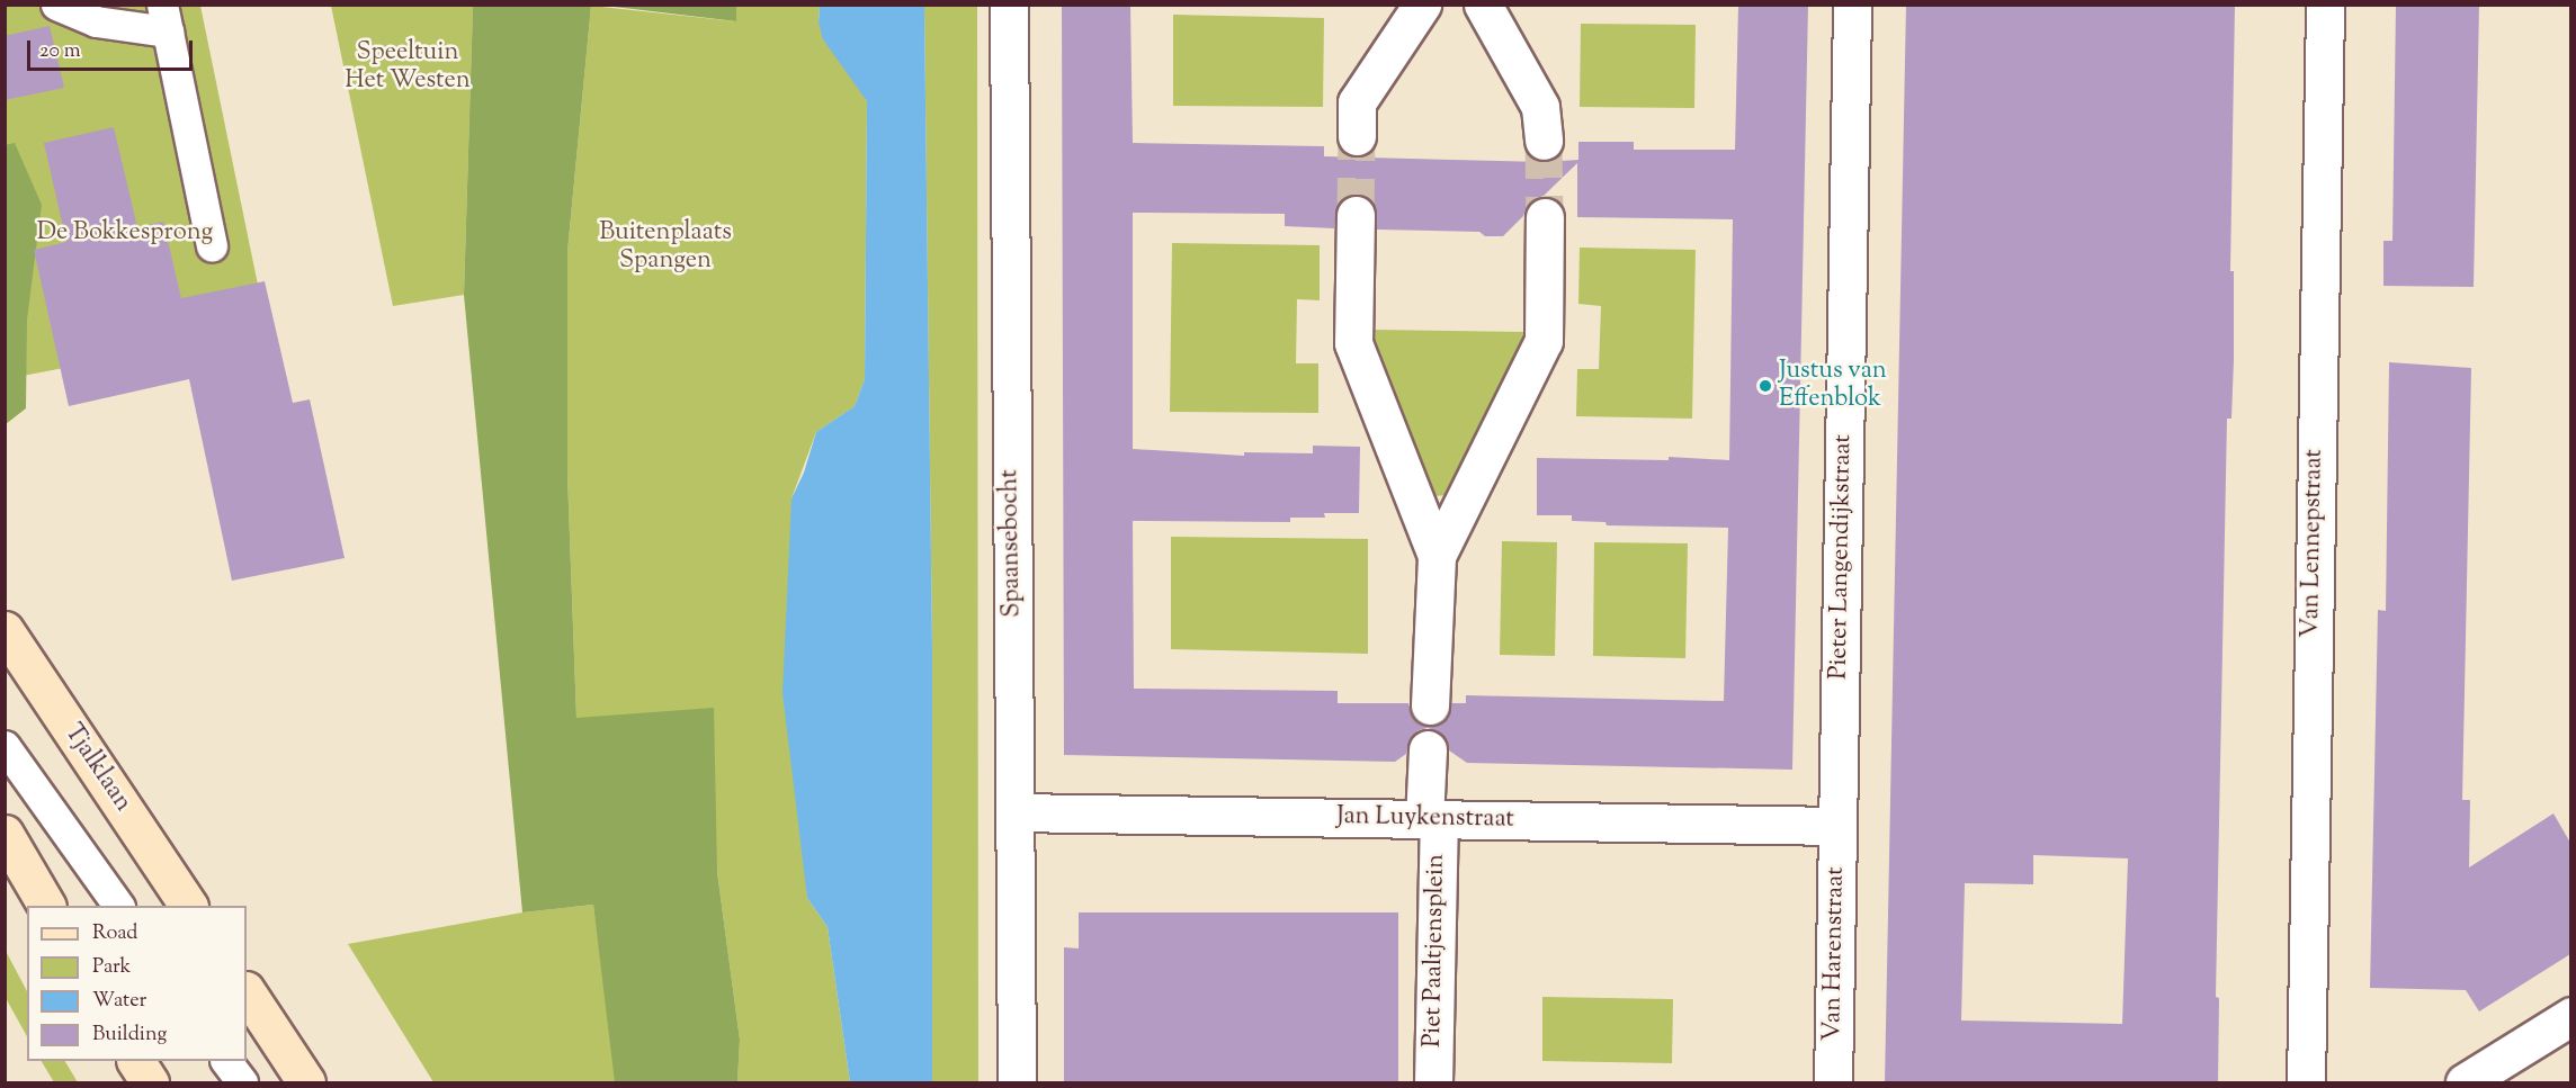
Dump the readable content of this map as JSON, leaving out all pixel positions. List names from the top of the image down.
{
  "streets": {
    "main road": ["Tjalklaan"],
    "street": [
      "Spaansebocht",
      "Van Lennepstraat",
      "Pieter Langendijkstraat",
      "Jan Luykenstraat",
      "Piet Paaltjensplein",
      "Van Harenstraat"
    ]
  },
  "crossings": [
    ["Spaansebocht", "Jan Luykenstraat"],
    ["Pieter Langendijkstraat", "Jan Luykenstraat"],
    ["Pieter Langendijkstraat", "Van Harenstraat"],
    ["Jan Luykenstraat", "Piet Paaltjensplein"],
    ["Jan Luykenstraat", "Van Harenstraat"]
  ],
  "parks": ["Speeltuin Het Westen", "Buitenplaats Spangen", "De Bokkesprong"],
  "places": ["Justus van Effenblok"],
  "legend": [
    "Road",
    "Park",
    "Water",
    "Building"
  ],
  "scale_bar": "20 m"
}
